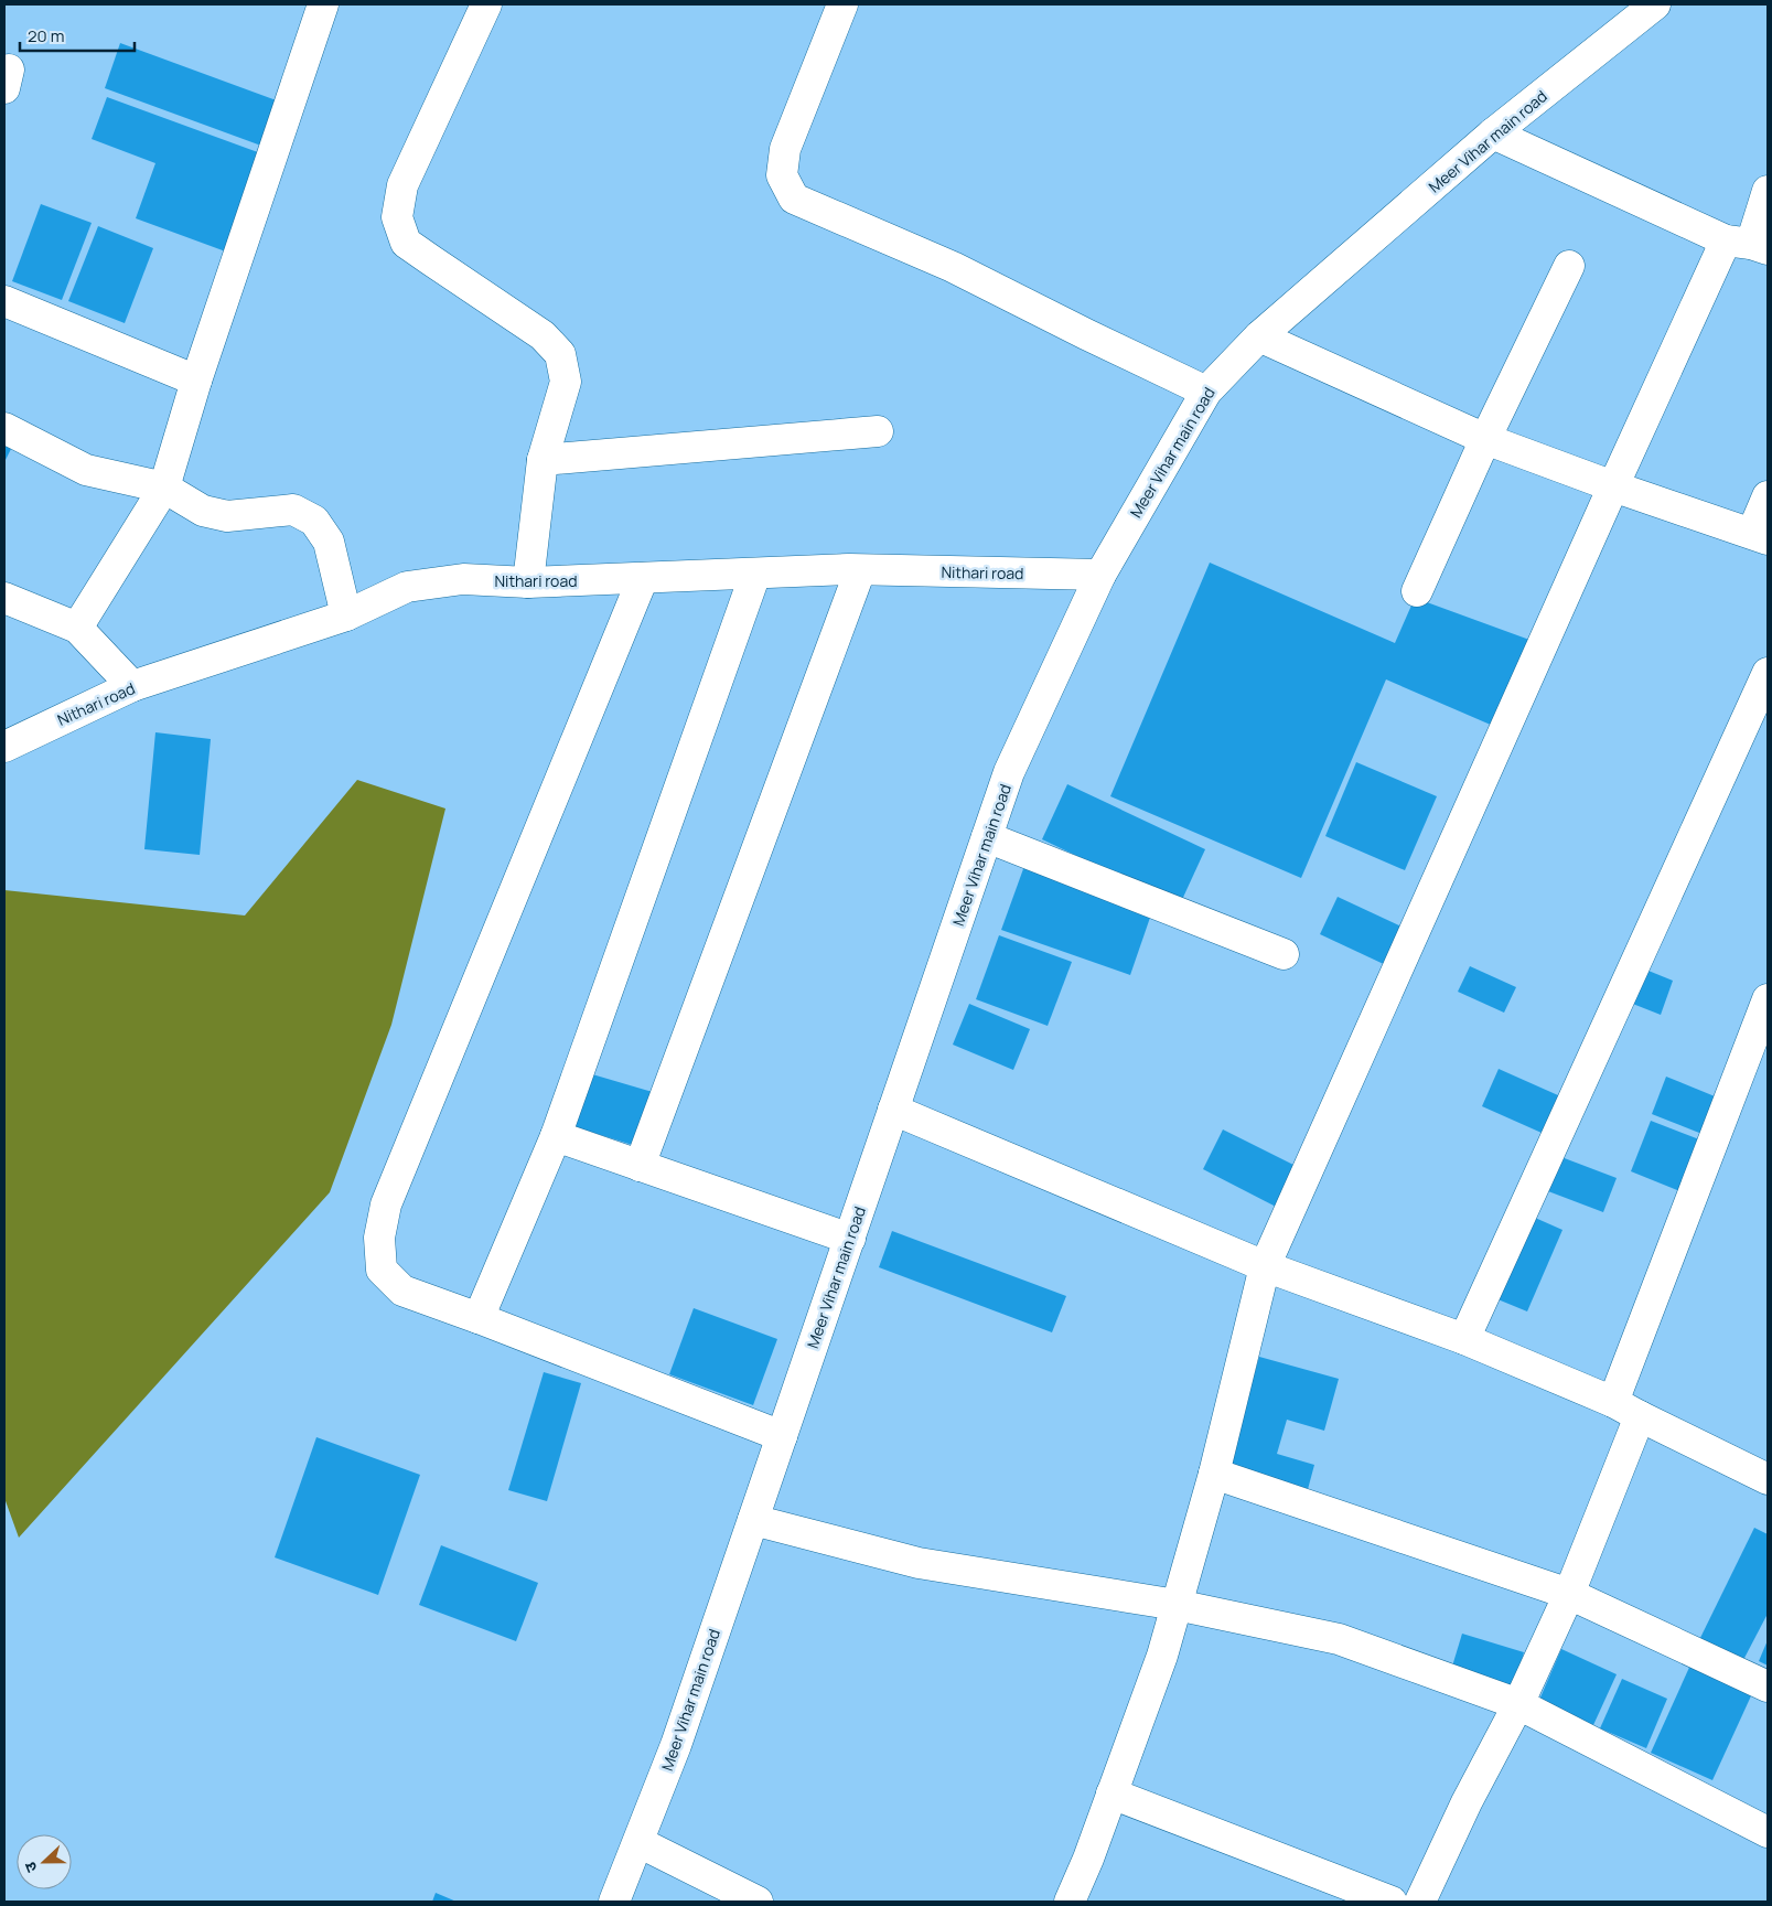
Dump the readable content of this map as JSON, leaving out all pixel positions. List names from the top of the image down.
{
  "streets": {
    "street": ["Meer Vihar main road", "Nithari road"]
  },
  "crossings": [
    ["Meer Vihar main road", "Nithari road"]
  ],
  "scale_bar": "20 m",
  "north": "left"
}
